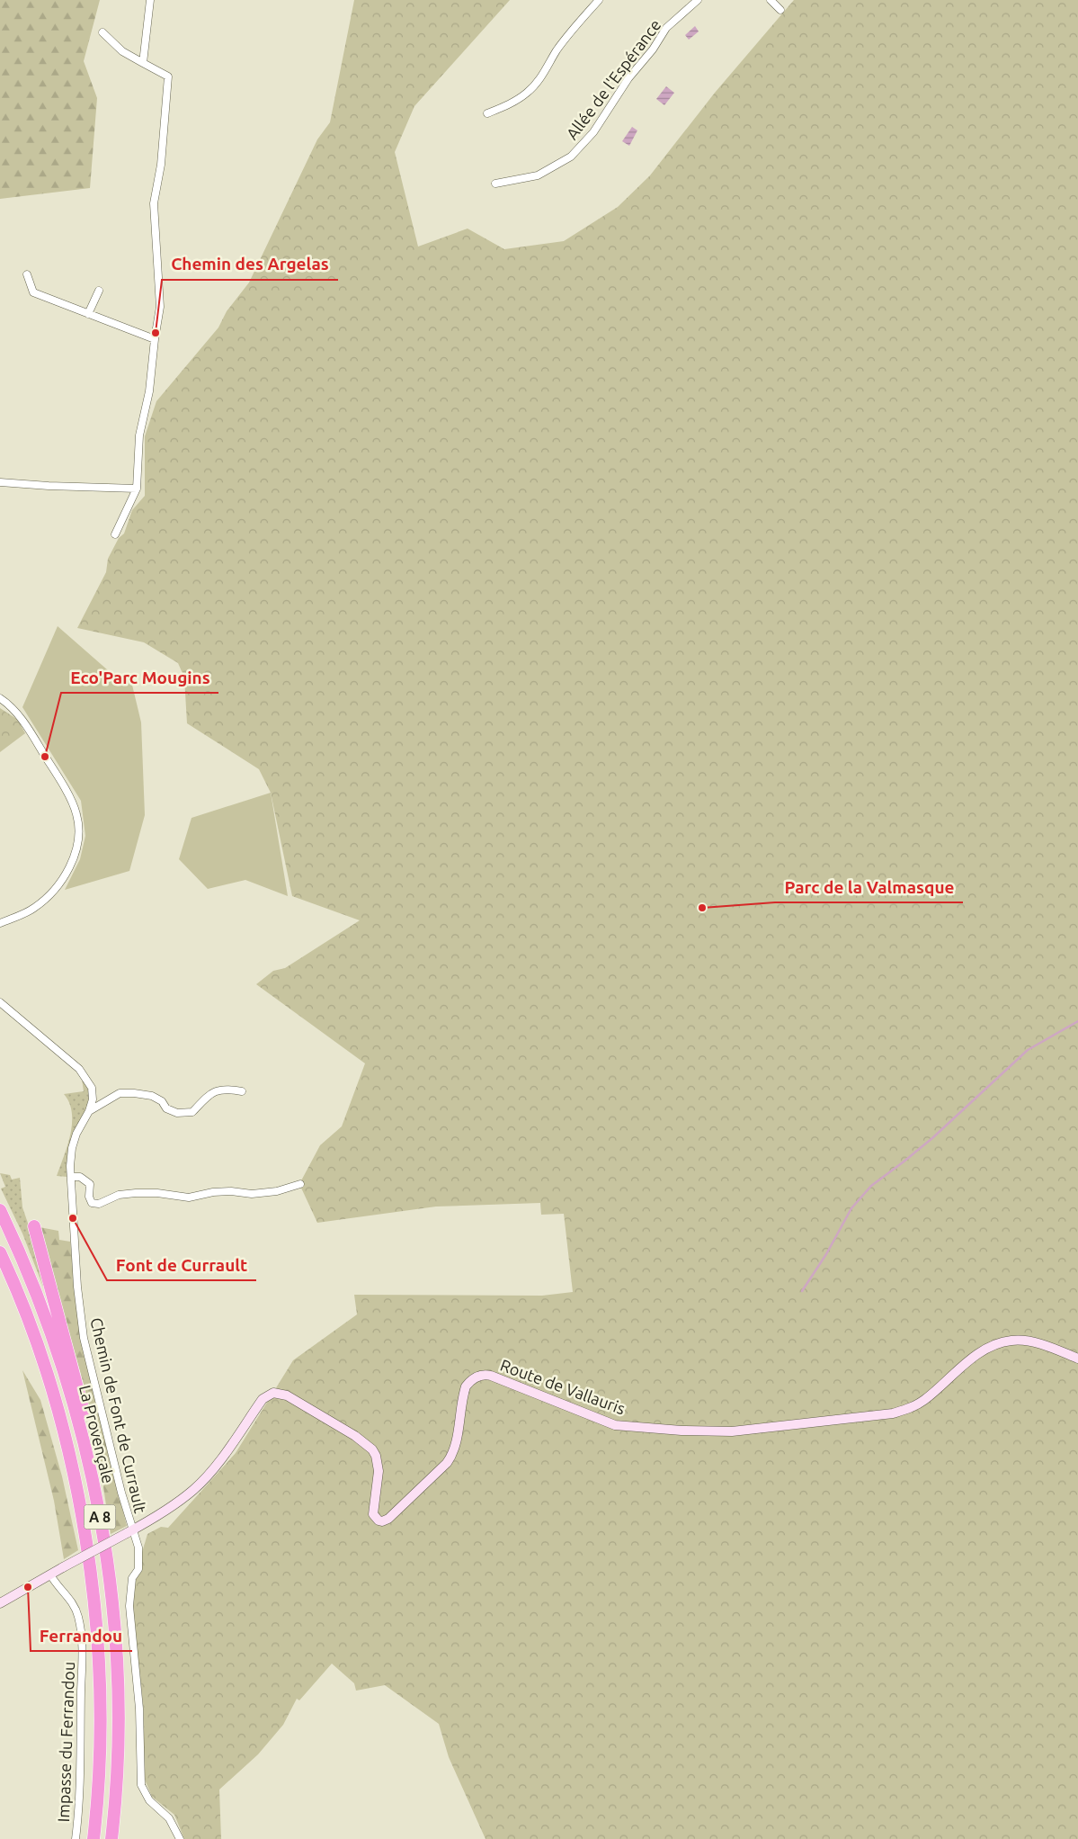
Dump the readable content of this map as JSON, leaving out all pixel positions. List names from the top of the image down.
{
  "streets": {
    "highway": ["La Provençale", "A 8"],
    "main road": ["Route de Vallauris"],
    "street": ["Allée de l'Espérance", "Chemin de Font de Currault", "Impasse du Ferrandou"]
  },
  "crossings": [
    ["Route de Vallauris", "Chemin de Font de Currault"],
    ["Route de Vallauris", "Impasse du Ferrandou"]
  ],
  "places": [
    "Chemin des Argelas",
    "Eco'Parc Mougins",
    "Parc de la Valmasque",
    "Font de Currault",
    "Ferrandou"
  ]
}
